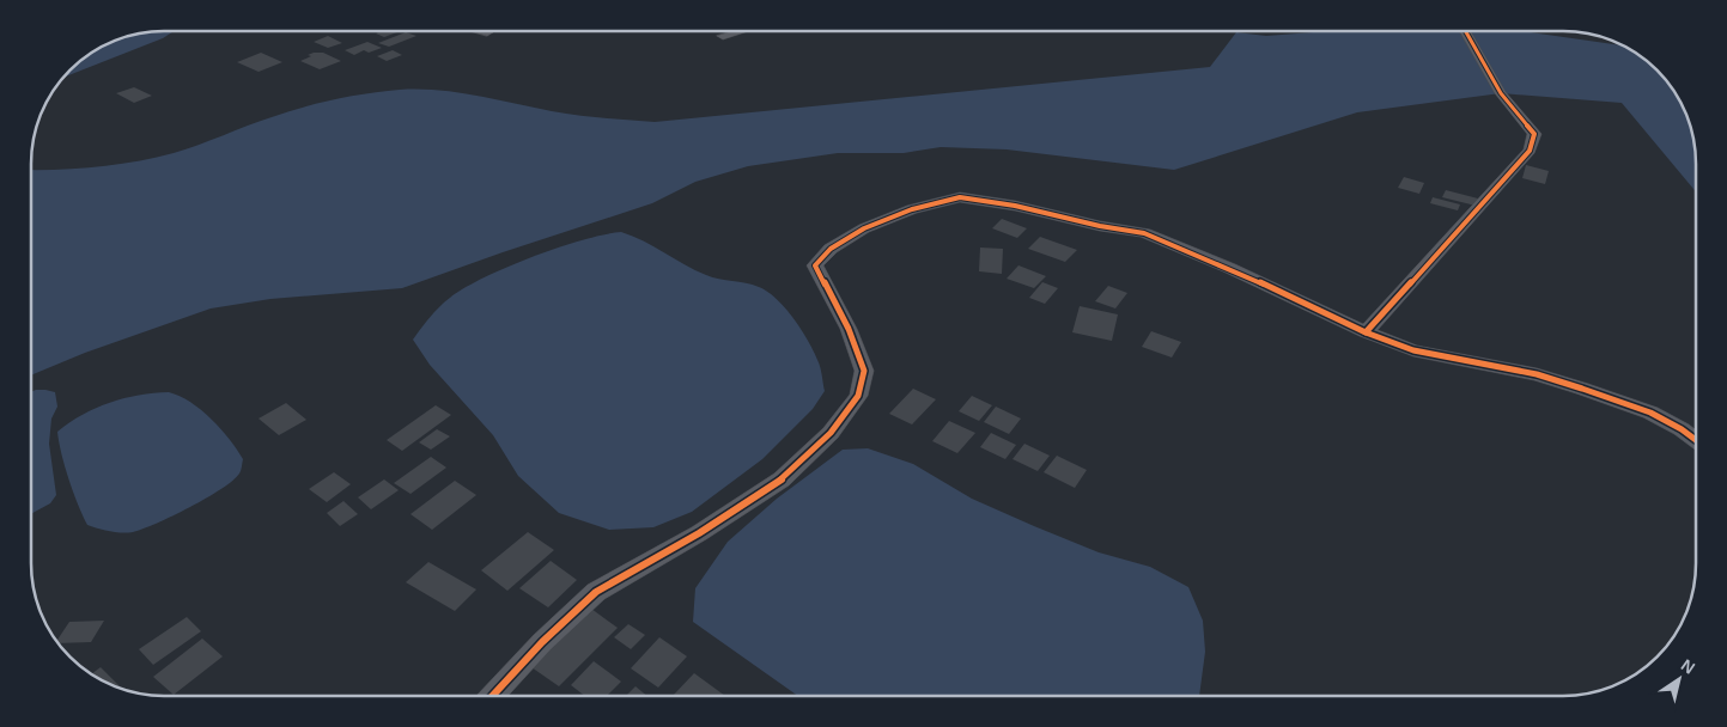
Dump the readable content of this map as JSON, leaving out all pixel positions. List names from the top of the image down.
{
  "north": "top right"
}
